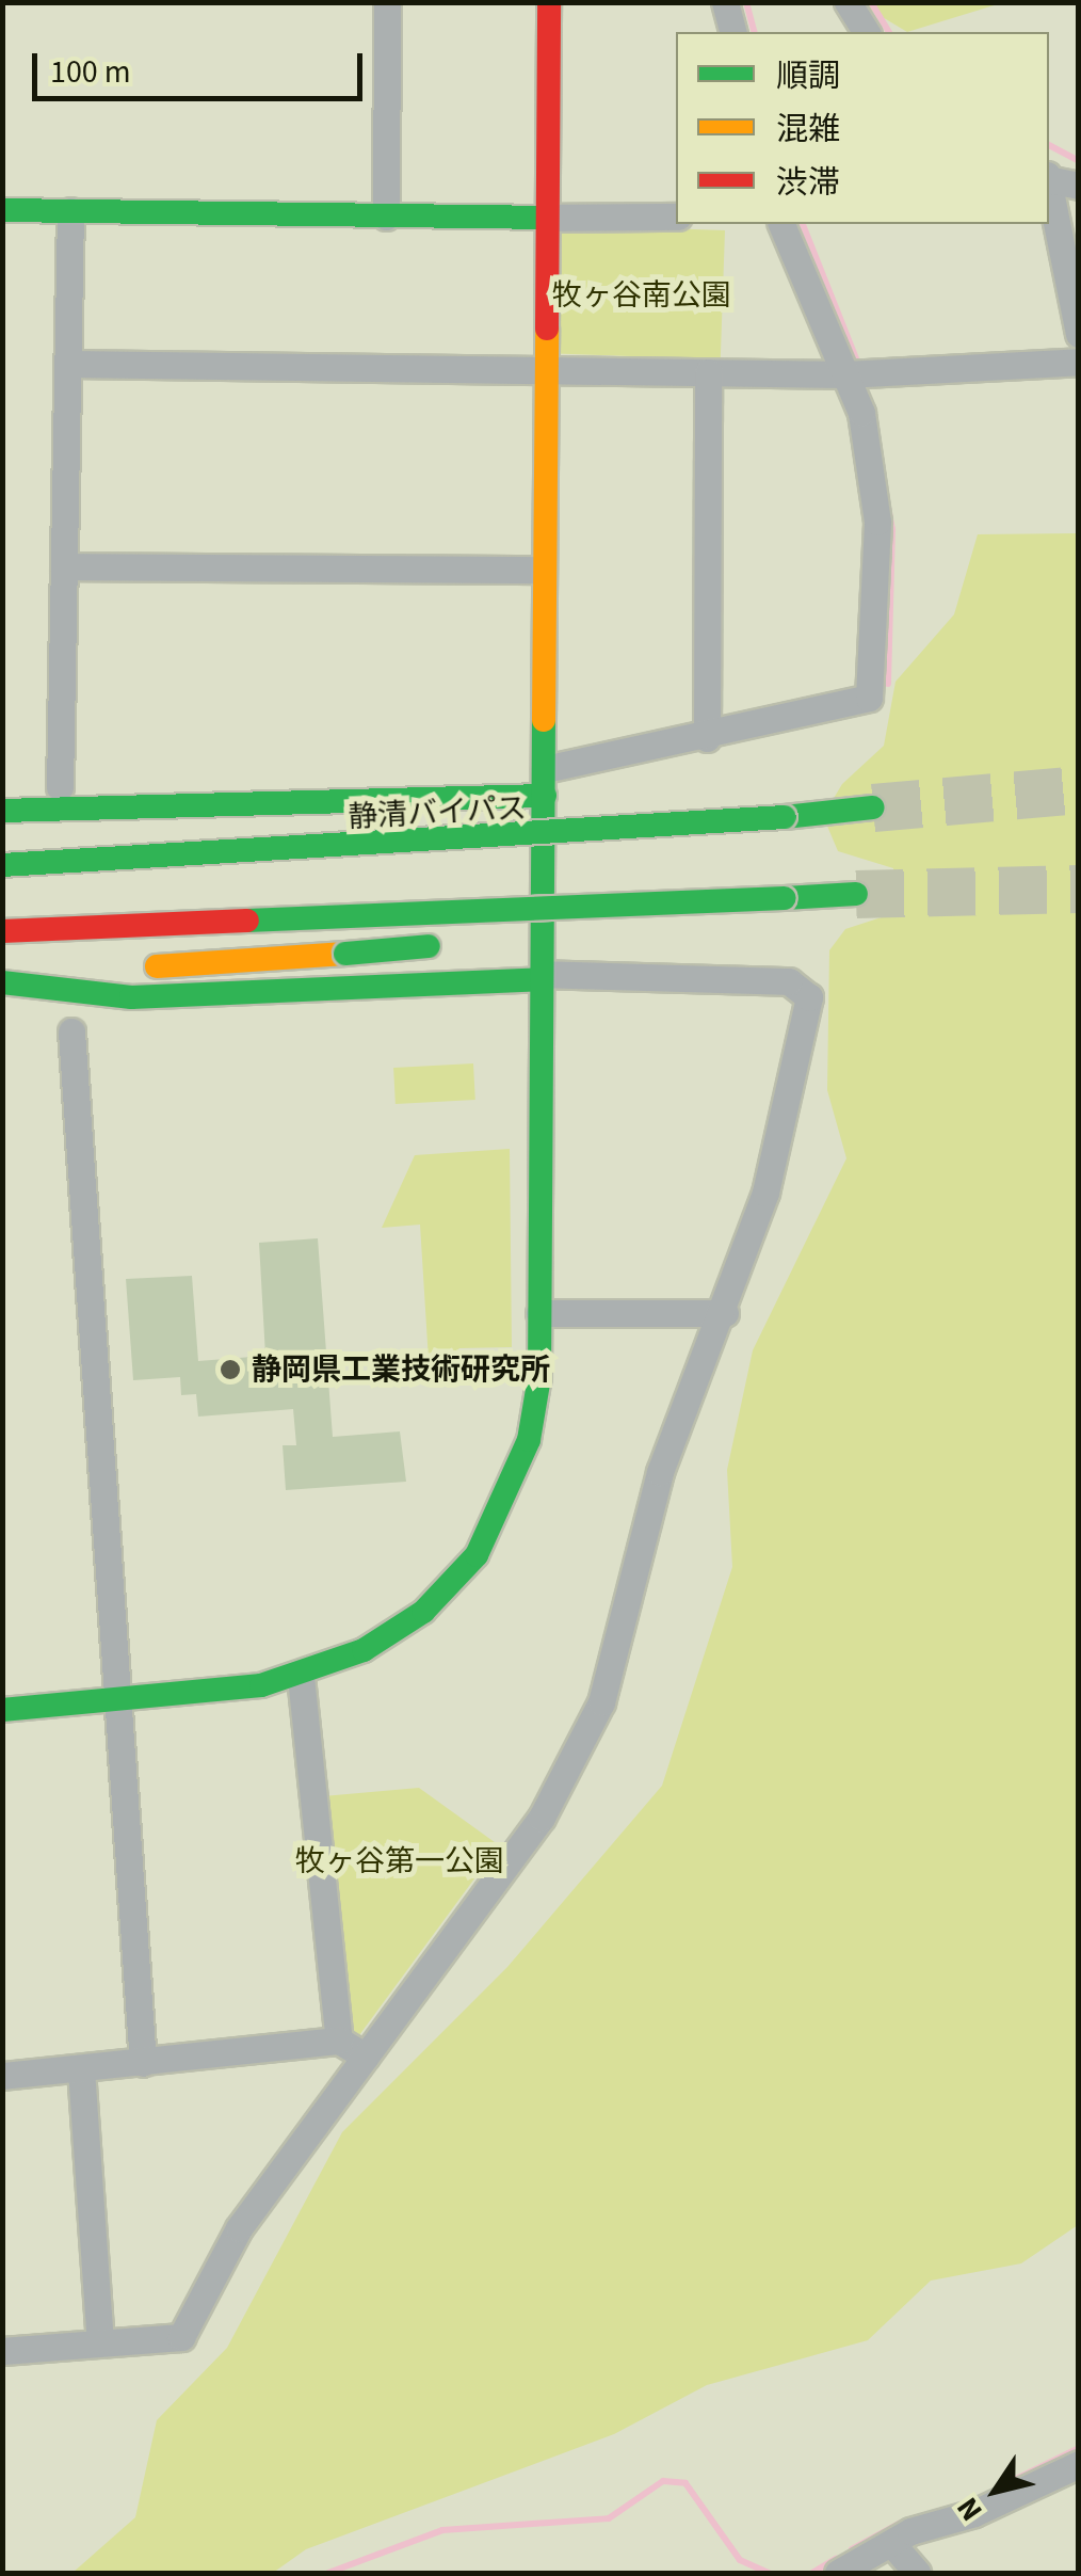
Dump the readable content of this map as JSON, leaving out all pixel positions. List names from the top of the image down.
{
  "streets": {
    "main road": ["静清バイパス"]
  },
  "parks": ["牧ヶ谷南公園", "牧ヶ谷第一公園"],
  "places": ["静岡県工業技術研究所"],
  "legend": ["順調", "混雑", "渋滞"],
  "scale_bar": "100 m",
  "north": "bottom left"
}
